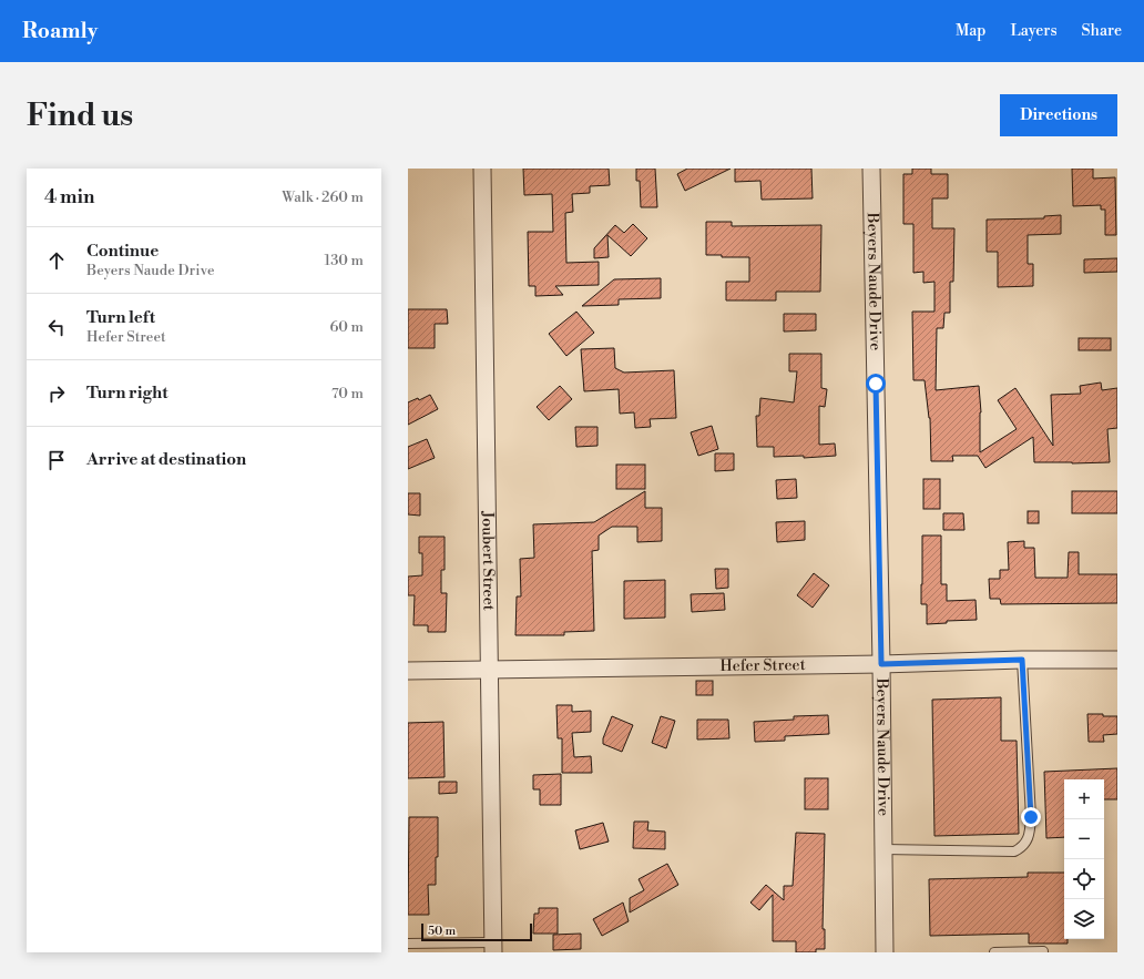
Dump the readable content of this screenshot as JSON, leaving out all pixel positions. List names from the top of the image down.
{
  "streets": {
    "street": ["Beyers Naude Drive", "Joubert Street", "Hefer Street"]
  },
  "crossings": [
    ["Beyers Naude Drive", "Hefer Street"],
    ["Joubert Street", "Hefer Street"]
  ],
  "scale_bar": "50 m",
  "page": {
    "header": "Roamly",
    "nav": ["Map", "Layers", "Share"],
    "buttons": "Directions",
    "title": "Find us",
    "heading": ["4 min", "Walk · 260 m"],
    "list": [
      ["Continue", "Beyers Naude Drive", "130 m"],
      ["Turn left", "Hefer Street", "60 m"],
      ["Turn right", "70 m"],
      "Arrive at destination"
    ],
    "map_buttons": ["+", "−"],
    "scale": "50 m"
  }
}
